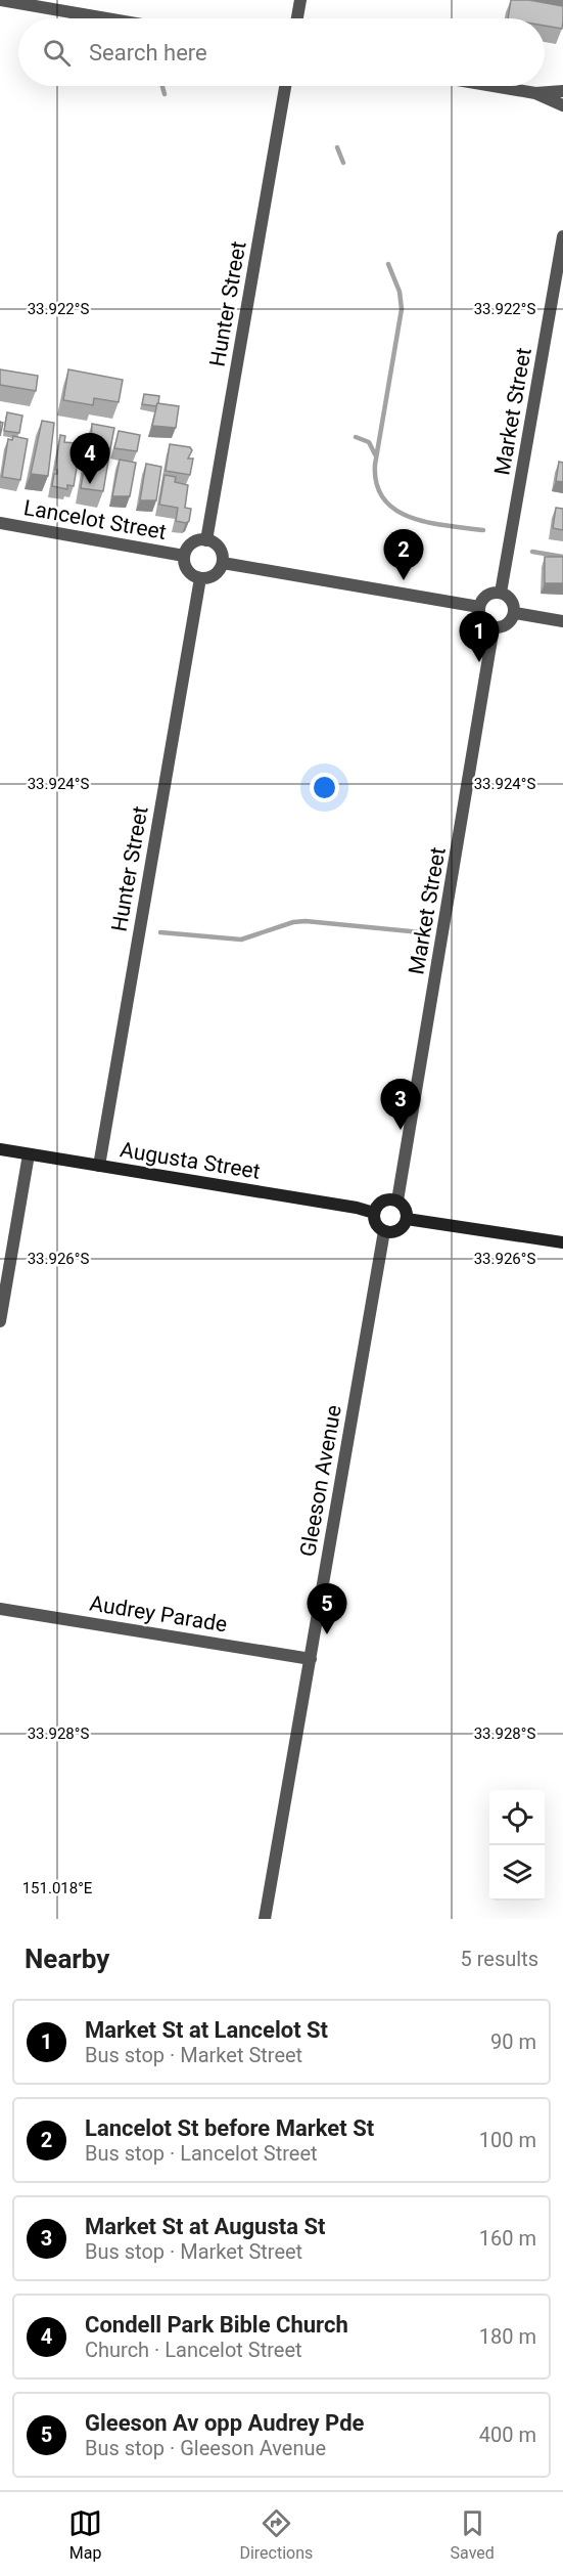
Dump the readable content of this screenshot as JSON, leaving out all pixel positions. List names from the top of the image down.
{
  "streets": {
    "street": [
      "Hunter Street",
      "Market Street",
      "Lancelot Street",
      "Augusta Street",
      "Gleeson Avenue",
      "Audrey Parade"
    ]
  },
  "crossings": [
    ["Hunter Street", "Lancelot Street"],
    ["Hunter Street", "Augusta Street"],
    ["Market Street", "Augusta Street"],
    ["Market Street", "Gleeson Avenue"],
    ["Augusta Street", "Gleeson Avenue"],
    ["Gleeson Avenue", "Audrey Parade"]
  ],
  "page": {
    "search": "Search here",
    "pins": [
      "4",
      "2",
      "1",
      "3",
      "5"
    ],
    "heading": ["Nearby", "5 results"],
    "list": [
      {
        "mark": "1",
        "name": "Market St at Lancelot St",
        "note": "Bus stop · Market Street",
        "value": "90 m"
      },
      {
        "mark": "2",
        "name": "Lancelot St before Market St",
        "note": "Bus stop · Lancelot Street",
        "value": "100 m"
      },
      {
        "mark": "3",
        "name": "Market St at Augusta St",
        "note": "Bus stop · Market Street",
        "value": "160 m"
      },
      {
        "mark": "4",
        "name": "Condell Park Bible Church",
        "note": "Church · Lancelot Street",
        "value": "180 m"
      },
      {
        "mark": "5",
        "name": "Gleeson Av opp Audrey Pde",
        "note": "Bus stop · Gleeson Avenue",
        "value": "400 m"
      }
    ],
    "nav": ["Map", "Directions", "Saved"]
  },
  "coordinates": [
    "33.922°S",
    "33.924°S",
    "33.926°S",
    "33.928°S",
    "151.018°E"
  ]
}
